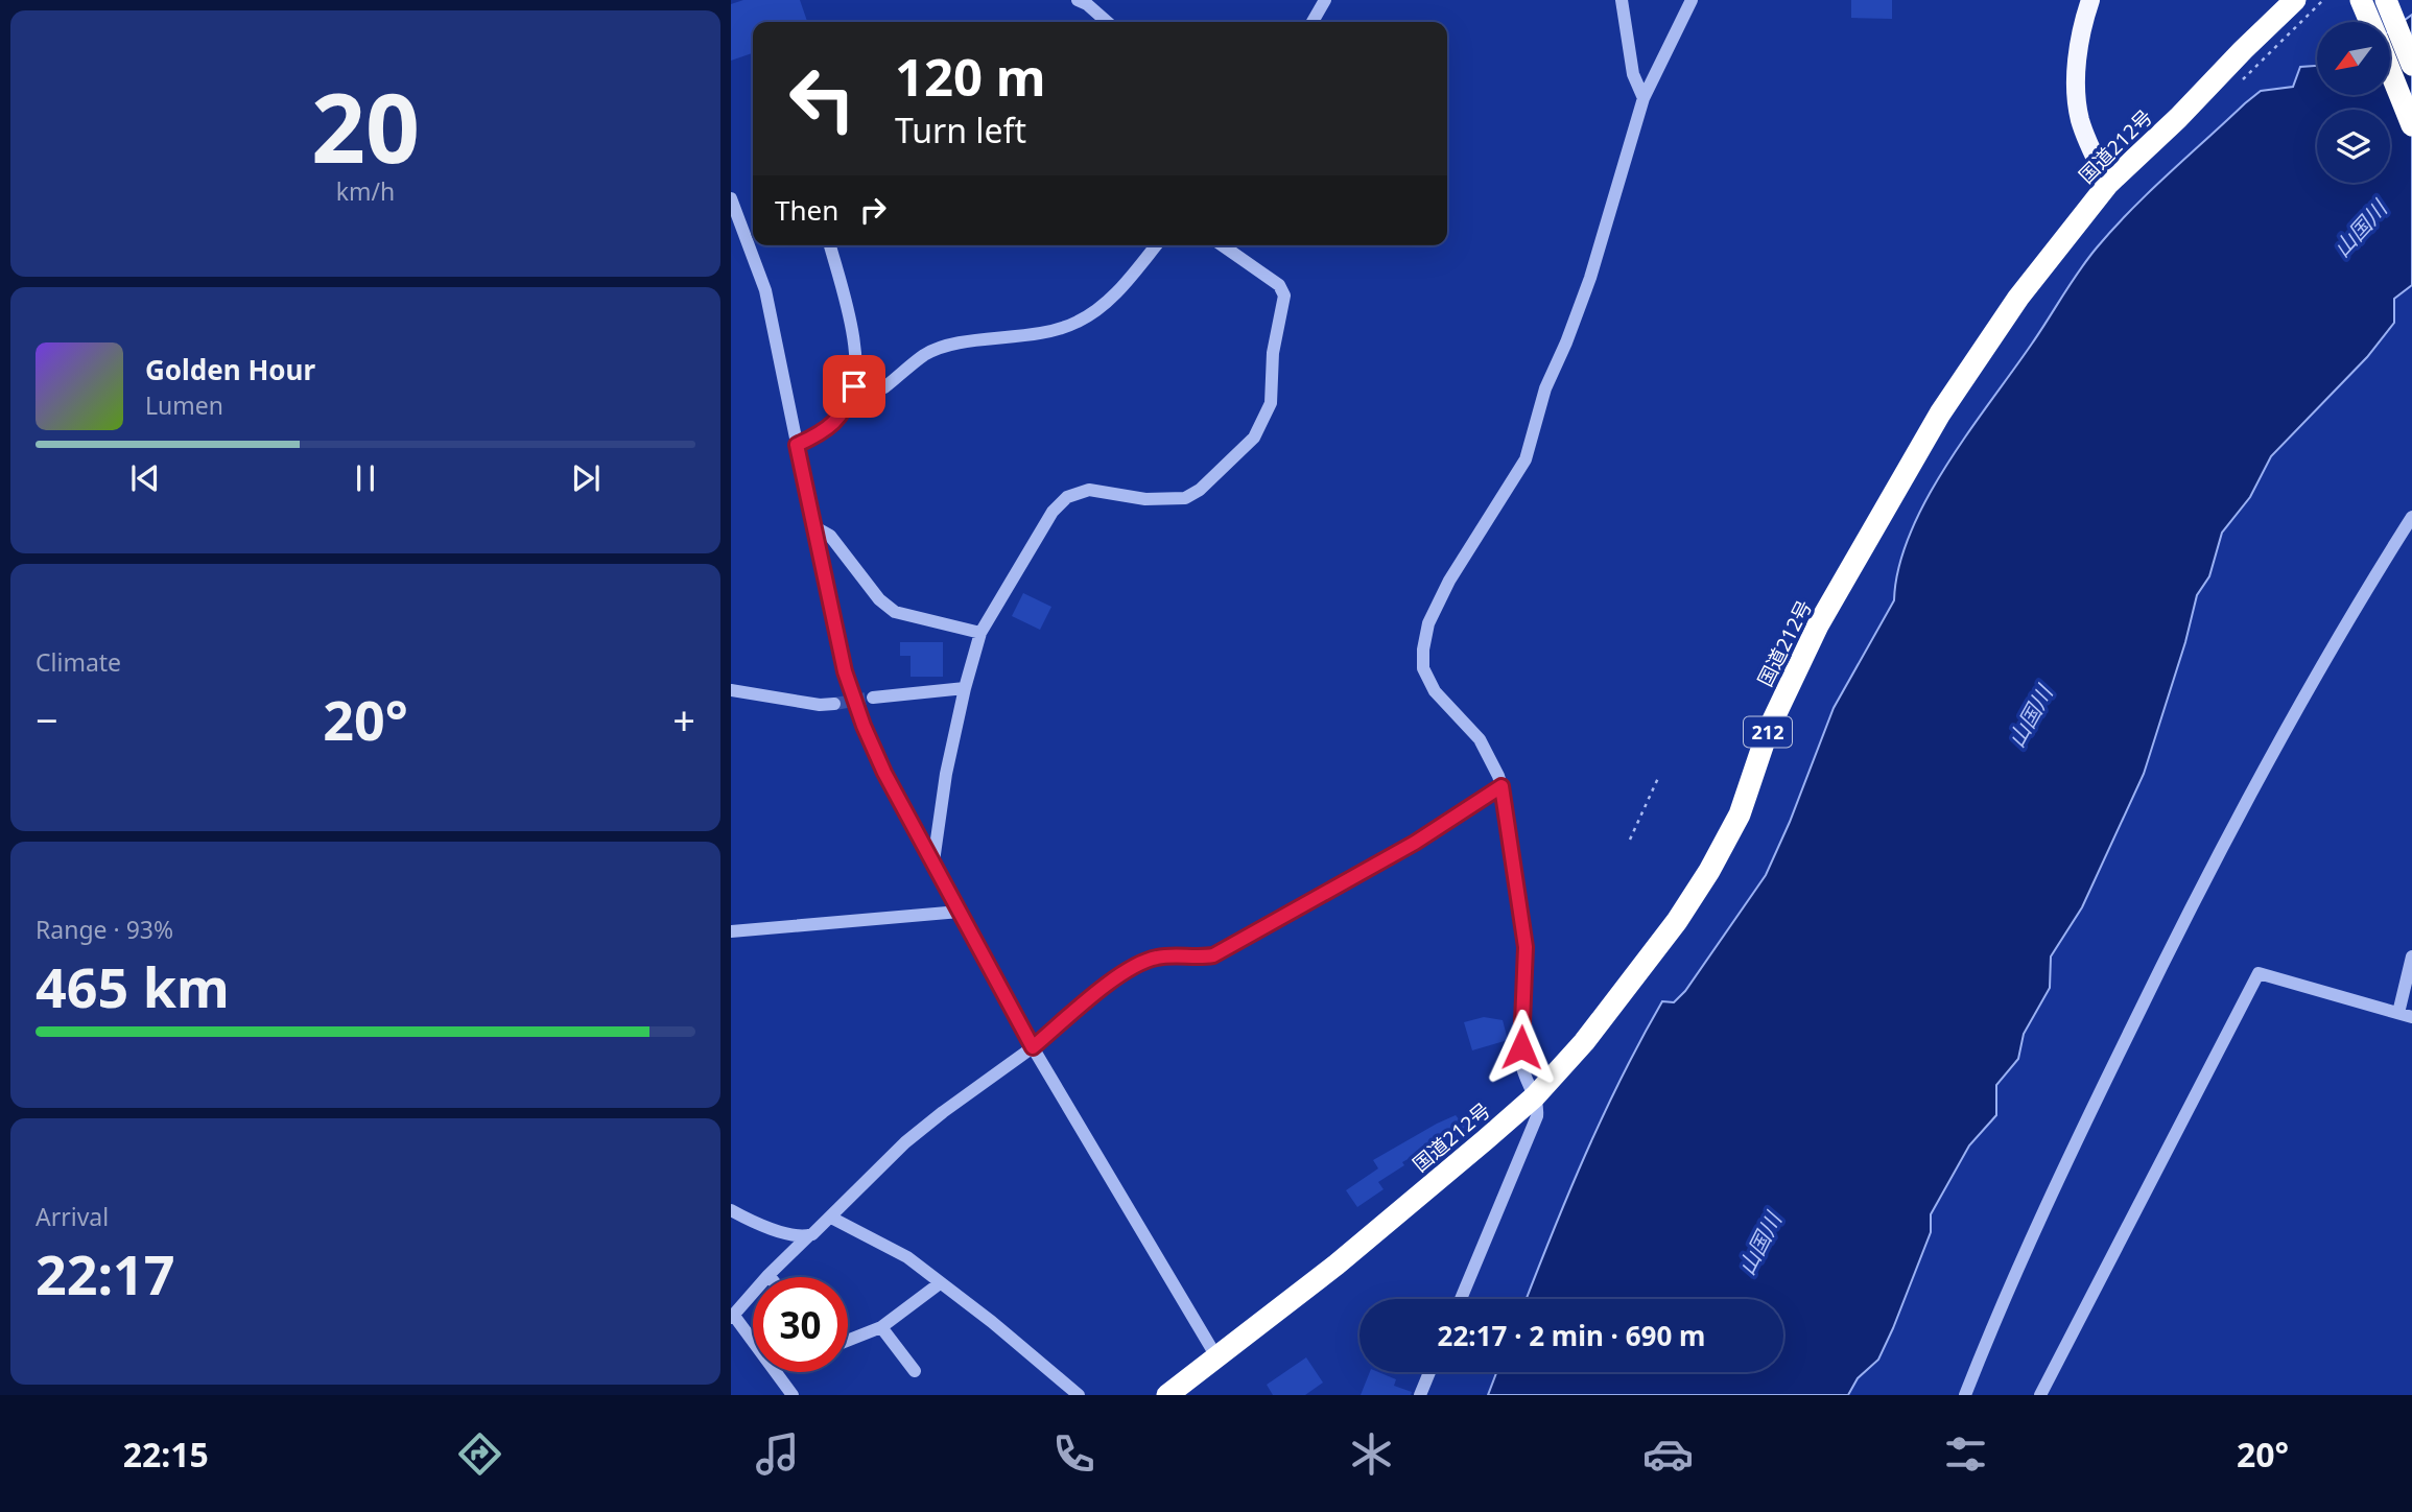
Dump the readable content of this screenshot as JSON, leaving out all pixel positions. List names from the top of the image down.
{
  "streets": {
    "highway": ["国道212号", "212"]
  },
  "water": ["山国川"],
  "north": "bottom left",
  "page": {
    "tile": [
      ["20", "km/h"],
      "Climate",
      ["Range · 93%", "465 km"],
      ["Arrival", "22:17"]
    ],
    "turn": ["120 m", "Turn left"],
    "then": "Then",
    "song": ["Golden Hour", "Lumen"],
    "heat": ["−", "20°", "+"],
    "limit": "30",
    "trip": "22:17 · 2 min · 690 m",
    "tabs": ["22:15", "20°"]
  }
}
